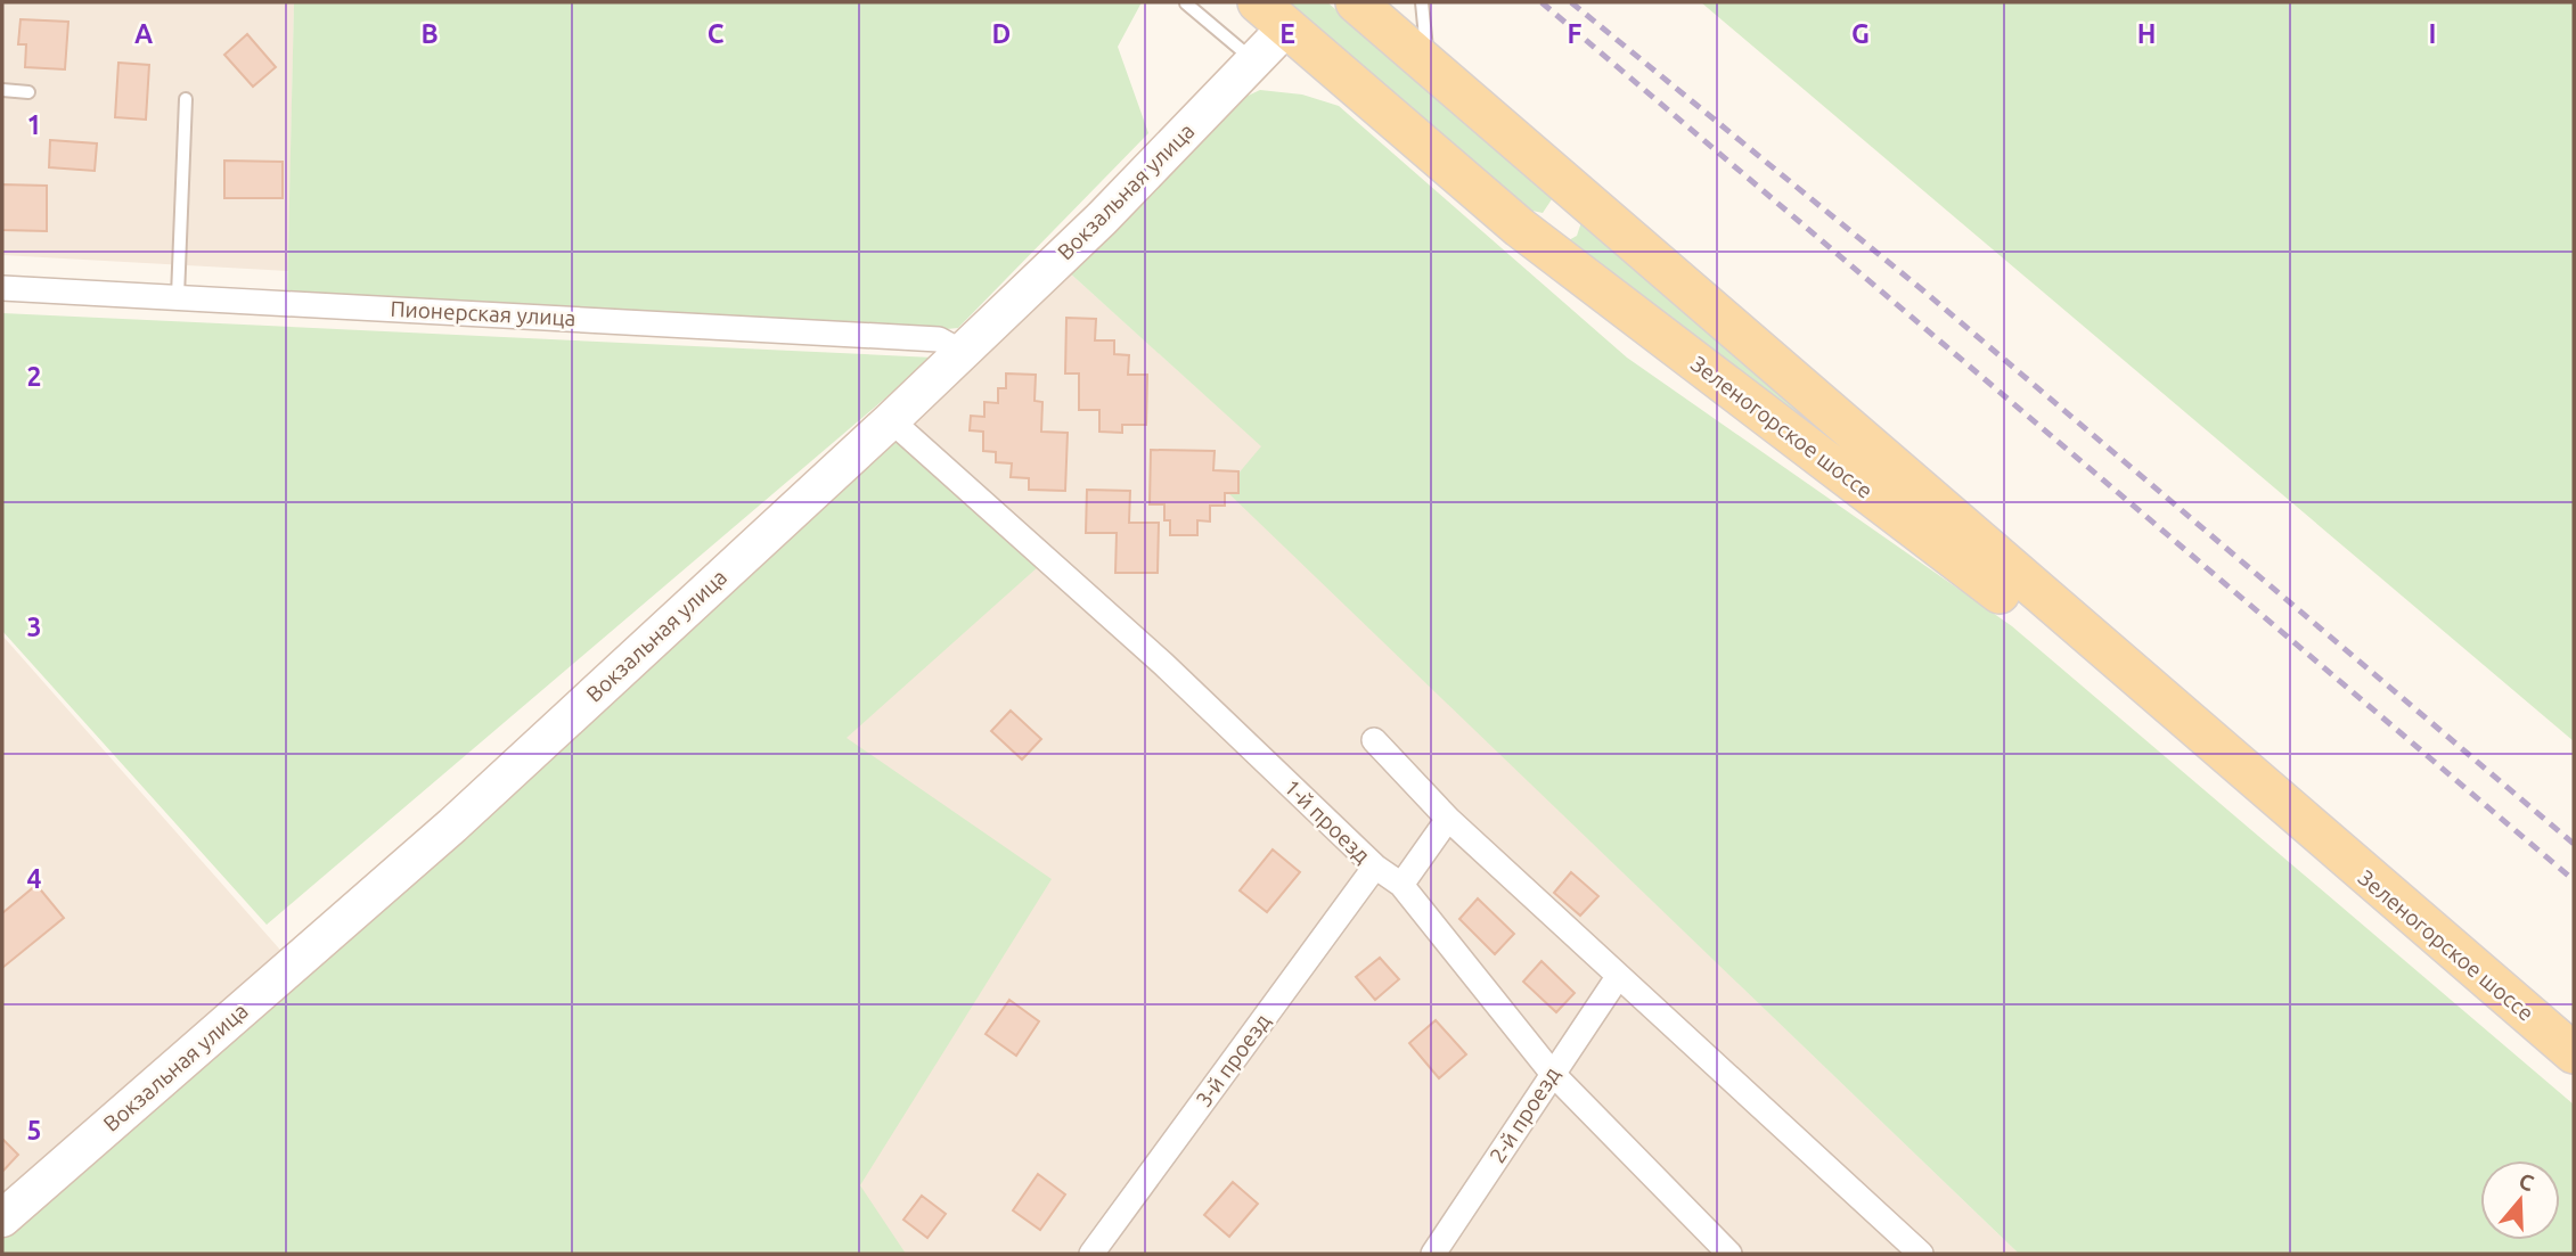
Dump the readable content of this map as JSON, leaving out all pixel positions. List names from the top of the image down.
{
  "streets": {
    "main road": ["Зеленогорское шоссе"],
    "street": [
      "Вокзальная улица",
      "Пионерская улица",
      "1-й проезд",
      "3-й проезд",
      "2-й проезд"
    ]
  },
  "crossings": [
    ["Вокзальная улица", "Пионерская улица"],
    ["Вокзальная улица", "Зеленогорское шоссе"],
    ["Вокзальная улица", "1-й проезд"],
    ["1-й проезд", "3-й проезд"],
    ["1-й проезд", "2-й проезд"]
  ],
  "north": "top",
  "grid": {
    "columns": [
      "A",
      "B",
      "C",
      "D",
      "E",
      "F",
      "G",
      "H",
      "I"
    ],
    "rows": [
      "1",
      "2",
      "3",
      "4",
      "5"
    ]
  }
}
